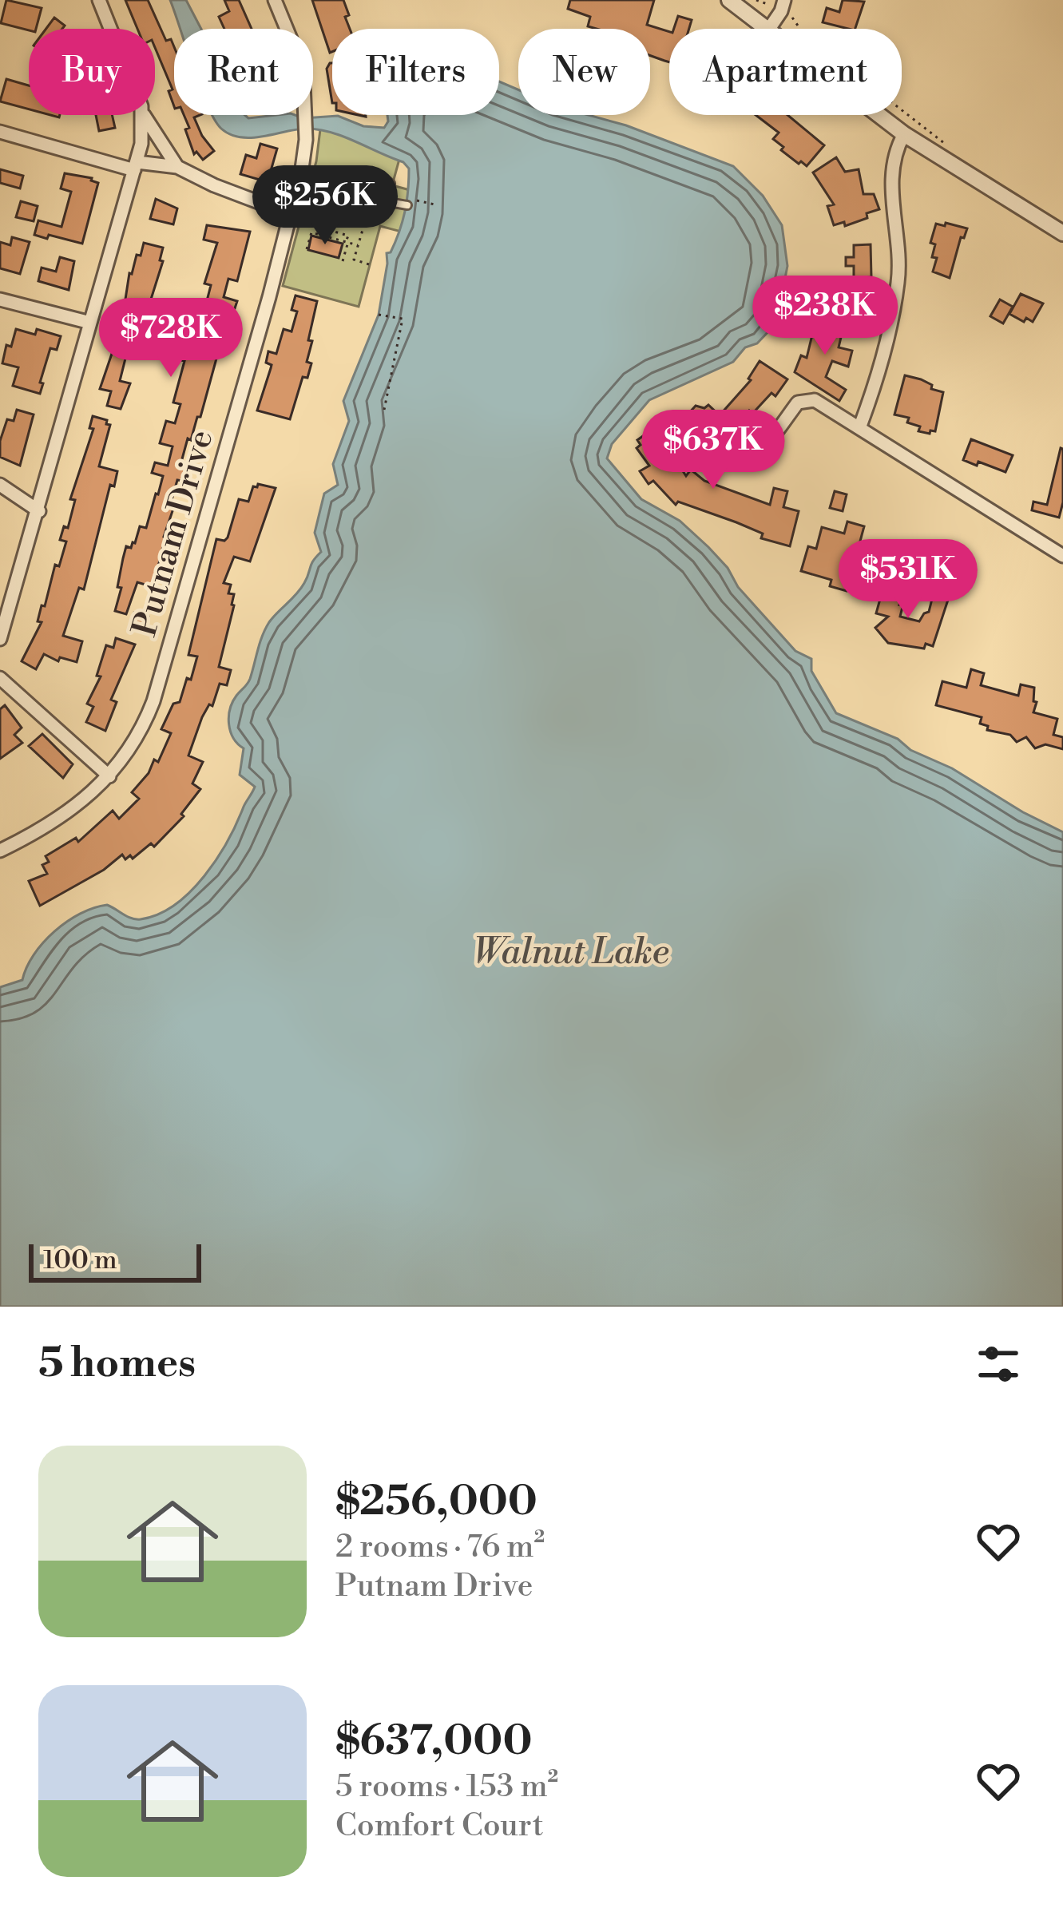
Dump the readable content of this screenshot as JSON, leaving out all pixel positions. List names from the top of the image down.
{
  "streets": {
    "street": ["Putnam Drive"]
  },
  "water": ["Walnut Lake"],
  "scale_bar": "100 m",
  "page": {
    "chip": [
      "Buy",
      "Rent",
      "Filters",
      "New",
      "Apartment"
    ],
    "price": [
      "$256K",
      "$238K",
      "$728K",
      "$637K",
      "$531K"
    ],
    "scale": "100 m",
    "heading": "5 homes",
    "list": [
      {
        "name": "$256,000",
        "note": "2 rooms · 76 m² · Putnam Drive"
      },
      {
        "name": "$637,000",
        "note": "5 rooms · 153 m² · Comfort Court"
      }
    ]
  }
}
